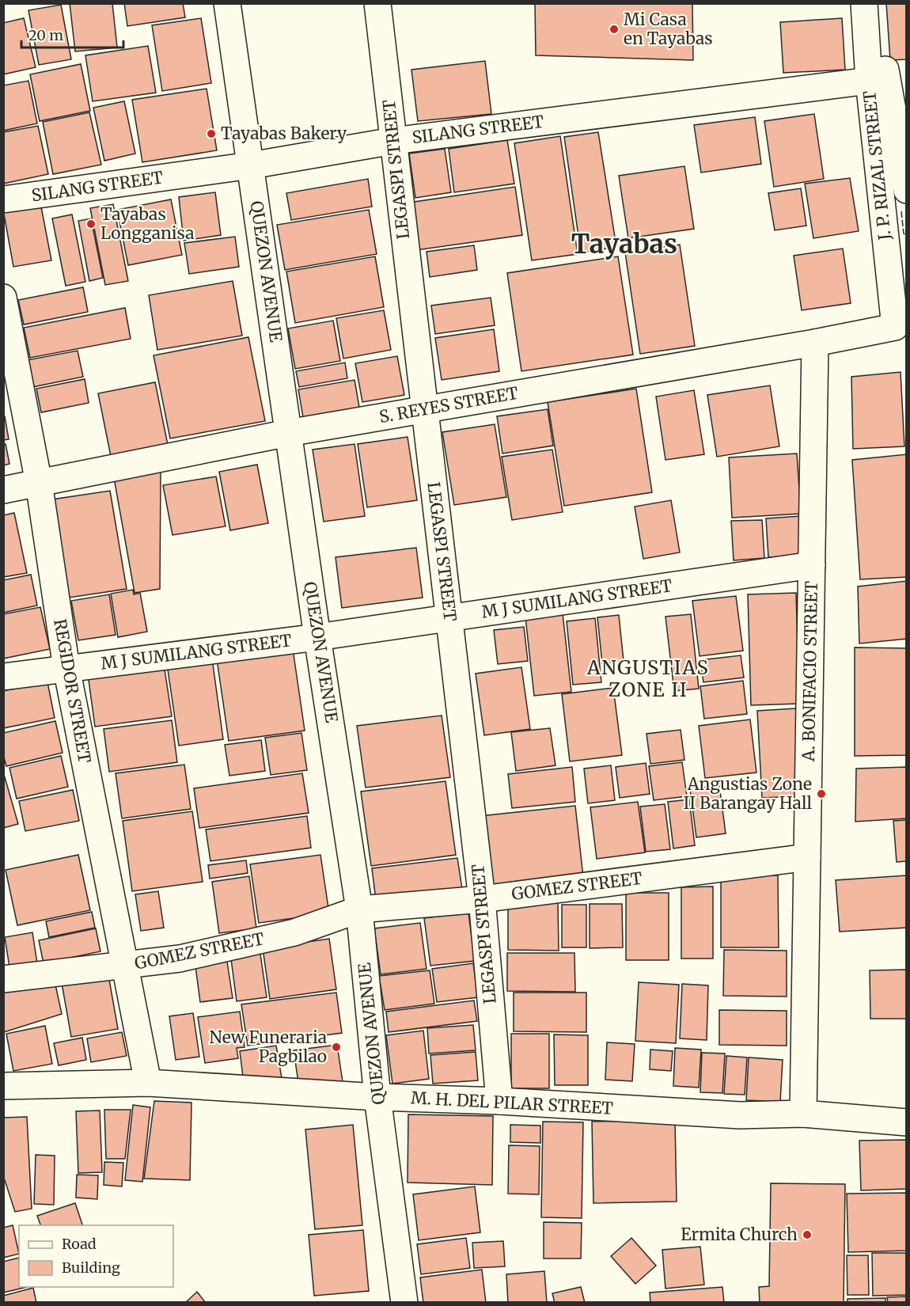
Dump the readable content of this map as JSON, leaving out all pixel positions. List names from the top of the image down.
{
  "streets": {
    "street": [
      "SILANG STREET",
      "J. P. RIZAL STREET",
      "LEGASPI STREET",
      "QUEZON AVENUE",
      "S. REYES STREET",
      "M J SUMILANG STREET",
      "A. BONIFACIO STREET",
      "REGIDOR STREET",
      "GOMEZ STREET",
      "M. H. DEL PILAR STREET"
    ]
  },
  "crossings": [
    ["SILANG STREET", "J. P. RIZAL STREET"],
    ["SILANG STREET", "LEGASPI STREET"],
    ["SILANG STREET", "QUEZON AVENUE"],
    ["J. P. RIZAL STREET", "S. REYES STREET"],
    ["LEGASPI STREET", "S. REYES STREET"],
    ["LEGASPI STREET", "M J SUMILANG STREET"],
    ["LEGASPI STREET", "GOMEZ STREET"],
    ["LEGASPI STREET", "M. H. DEL PILAR STREET"],
    ["QUEZON AVENUE", "S. REYES STREET"],
    ["QUEZON AVENUE", "M J SUMILANG STREET"],
    ["QUEZON AVENUE", "GOMEZ STREET"],
    ["QUEZON AVENUE", "M. H. DEL PILAR STREET"],
    ["S. REYES STREET", "A. BONIFACIO STREET"],
    ["S. REYES STREET", "REGIDOR STREET"],
    ["M J SUMILANG STREET", "A. BONIFACIO STREET"],
    ["M J SUMILANG STREET", "REGIDOR STREET"],
    ["A. BONIFACIO STREET", "GOMEZ STREET"],
    ["A. BONIFACIO STREET", "M. H. DEL PILAR STREET"],
    ["REGIDOR STREET", "GOMEZ STREET"],
    ["REGIDOR STREET", "M. H. DEL PILAR STREET"]
  ],
  "districts": ["Tayabas", "ANGUSTIAS ZONE II"],
  "places": [
    "Mi Casa en Tayabas",
    "Tayabas Bakery",
    "Tayabas Longganisa",
    "Angustias Zone II Barangay Hall",
    "New Funeraria Pagbilao",
    "Ermita Church"
  ],
  "legend": ["Road", "Building"],
  "scale_bar": "20 m"
}
